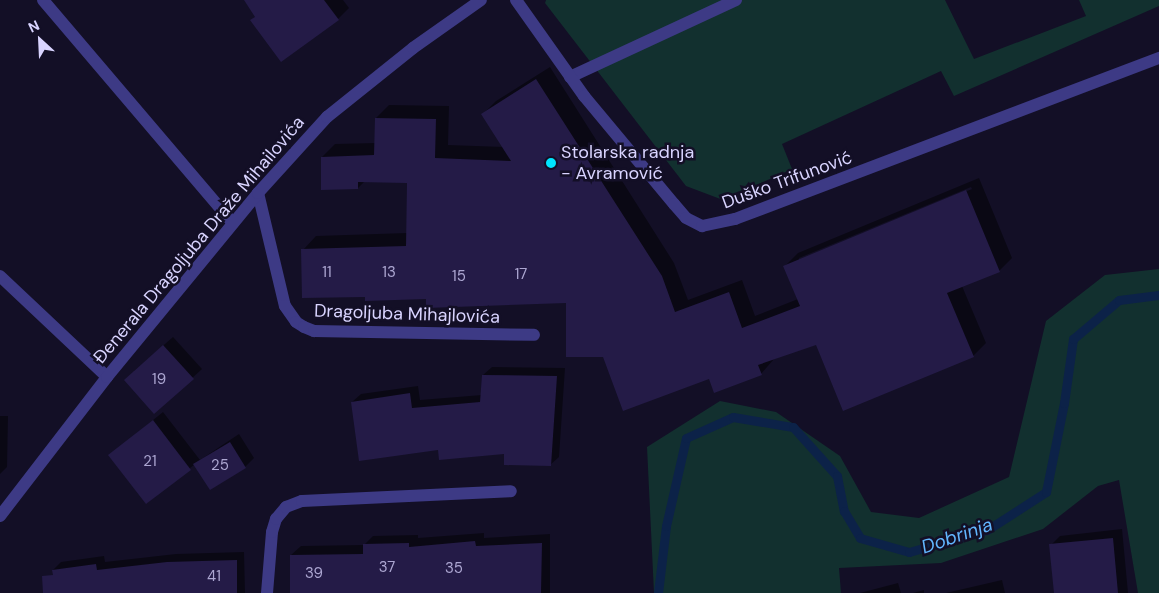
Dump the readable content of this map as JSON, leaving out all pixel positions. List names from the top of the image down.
{
  "streets": {
    "street": ["Duško Trifunović", "Đenerala Dragoljuba Draže Mihailovića", "Dragoljuba Mihajlovića"]
  },
  "crossings": [
    ["Đenerala Dragoljuba Draže Mihailovića", "Dragoljuba Mihajlovića"]
  ],
  "water": ["Dobrinja"],
  "places": ["Stolarska radnja - Avramović"],
  "house_numbers": [
    "11",
    "13",
    "17",
    "15",
    "19",
    "21",
    "25",
    "37",
    "35",
    "39",
    "41"
  ],
  "north": "top left"
}
